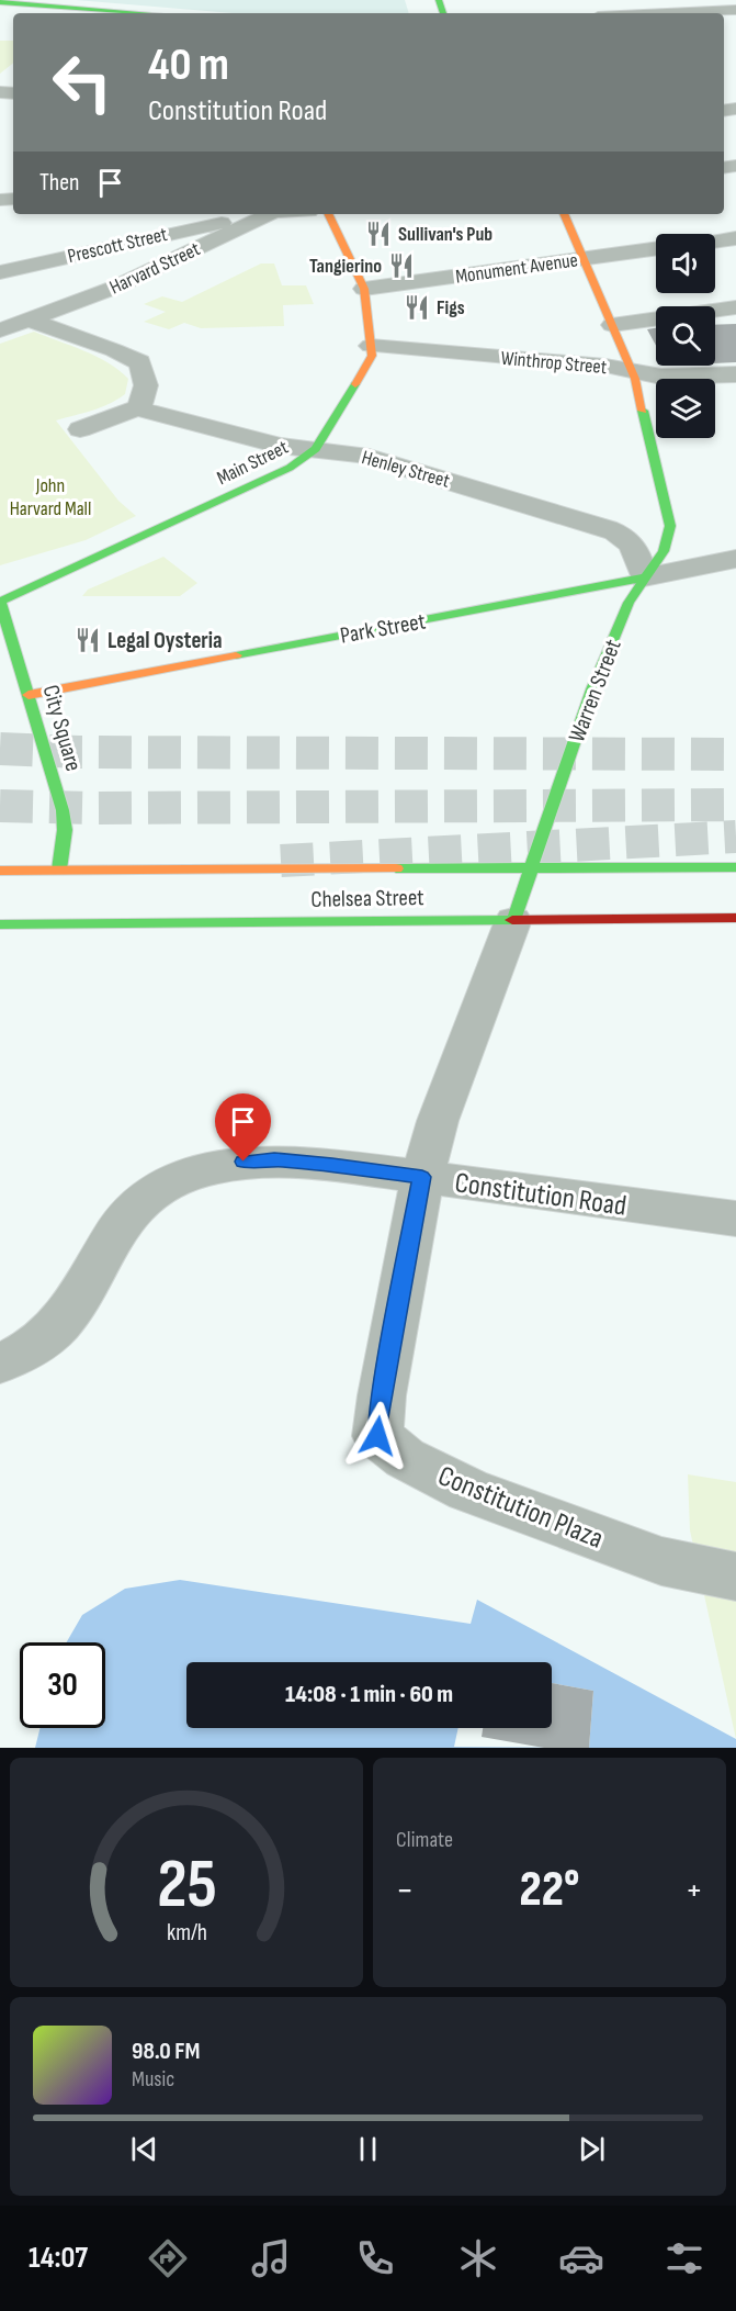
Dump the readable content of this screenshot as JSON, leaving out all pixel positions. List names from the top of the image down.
{
  "streets": {
    "main road": [
      "Main Street",
      "Park Street",
      "Warren Street",
      "City Square",
      "Chelsea Street"
    ],
    "street": [
      "Prescott Street",
      "Harvard Street",
      "Monument Avenue",
      "Winthrop Street",
      "Henley Street",
      "Constitution Road",
      "Constitution Plaza"
    ]
  },
  "crossings": [
    ["Monument Avenue", "Main Street"],
    ["Monument Avenue", "Warren Street"],
    ["Winthrop Street", "Main Street"],
    ["Winthrop Street", "Warren Street"],
    ["Main Street", "Henley Street"],
    ["Main Street", "City Square"],
    ["Henley Street", "Park Street"],
    ["Henley Street", "Warren Street"],
    ["Park Street", "Warren Street"],
    ["Park Street", "City Square"],
    ["Warren Street", "Chelsea Street"],
    ["Warren Street", "Constitution Road"],
    ["Warren Street", "Constitution Plaza"],
    ["City Square", "Chelsea Street"],
    ["Constitution Road", "Constitution Plaza"]
  ],
  "parks": ["John Harvard Mall"],
  "places": {
    "restaurant": [
      "Sullivan's Pub",
      "Tangierino",
      "Figs",
      "Legal Oysteria"
    ]
  },
  "page": {
    "turn": ["40 m", "Constitution Road"],
    "then": "Then",
    "limit": "30",
    "trip": "14:08 · 1 min · 60 m",
    "tile": "Climate",
    "heat": ["−", "22°", "+"],
    "song": ["98.0 FM", "Music"],
    "tabs": "14:07",
    "gauge": ["25", "km/h"]
  }
}
